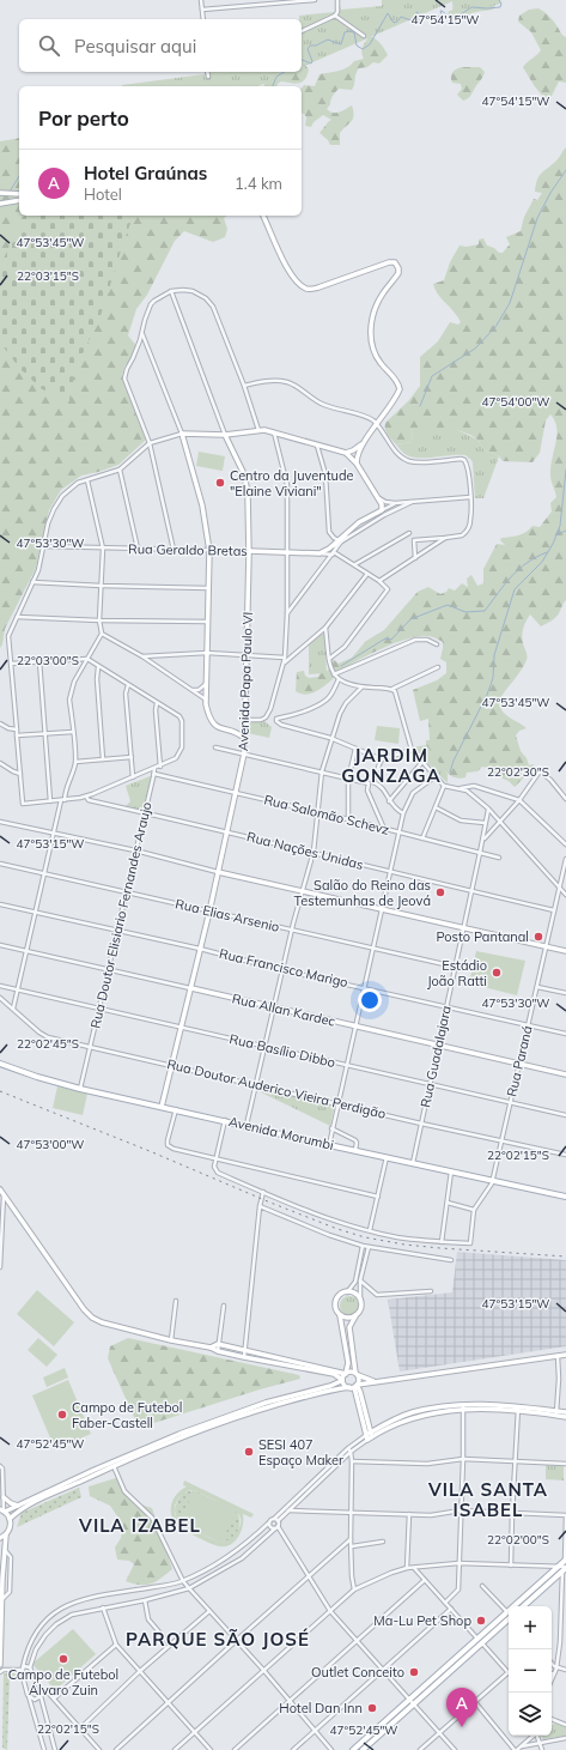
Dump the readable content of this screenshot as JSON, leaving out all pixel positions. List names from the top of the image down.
{
  "streets": {
    "main road": ["Avenida Morumbi"],
    "street": [
      "Rua Geraldo Bretas",
      "Avenida Papa Paulo VI",
      "Rua Salomão Schevz",
      "Rua Nações Unidas",
      "Rua Doutor Elisiario Fernandes Araujo",
      "Rua Elias Arsenio",
      "Rua Francisco Marigo",
      "Rua Allan Kardec",
      "Rua Basílio Dibbo",
      "Rua Guadalajara",
      "Rua Paraná",
      "Rua Doutor Auderico Vieira Perdigão"
    ]
  },
  "crossings": [
    ["Rua Geraldo Bretas", "Avenida Papa Paulo VI"],
    ["Avenida Papa Paulo VI", "Rua Salomão Schevz"],
    ["Avenida Papa Paulo VI", "Rua Nações Unidas"],
    ["Avenida Papa Paulo VI", "Rua Elias Arsenio"],
    ["Avenida Papa Paulo VI", "Rua Francisco Marigo"],
    ["Avenida Papa Paulo VI", "Rua Allan Kardec"],
    ["Avenida Papa Paulo VI", "Rua Basílio Dibbo"],
    ["Avenida Papa Paulo VI", "Rua Doutor Auderico Vieira Perdigão"],
    ["Avenida Papa Paulo VI", "Avenida Morumbi"],
    ["Rua Salomão Schevz", "Rua Doutor Elisiario Fernandes Araujo"],
    ["Rua Salomão Schevz", "Rua Guadalajara"],
    ["Rua Nações Unidas", "Rua Doutor Elisiario Fernandes Araujo"],
    ["Rua Nações Unidas", "Rua Guadalajara"],
    ["Rua Nações Unidas", "Rua Paraná"],
    ["Rua Doutor Elisiario Fernandes Araujo", "Rua Elias Arsenio"],
    ["Rua Doutor Elisiario Fernandes Araujo", "Rua Francisco Marigo"],
    ["Rua Doutor Elisiario Fernandes Araujo", "Rua Allan Kardec"],
    ["Rua Doutor Elisiario Fernandes Araujo", "Rua Basílio Dibbo"],
    ["Rua Doutor Elisiario Fernandes Araujo", "Rua Doutor Auderico Vieira Perdigão"],
    ["Rua Doutor Elisiario Fernandes Araujo", "Avenida Morumbi"],
    ["Rua Elias Arsenio", "Rua Guadalajara"],
    ["Rua Francisco Marigo", "Rua Guadalajara"],
    ["Rua Francisco Marigo", "Rua Paraná"],
    ["Rua Allan Kardec", "Rua Guadalajara"],
    ["Rua Allan Kardec", "Rua Paraná"],
    ["Rua Basílio Dibbo", "Rua Guadalajara"],
    ["Rua Basílio Dibbo", "Rua Paraná"],
    ["Rua Guadalajara", "Rua Doutor Auderico Vieira Perdigão"],
    ["Rua Guadalajara", "Avenida Morumbi"],
    ["Rua Paraná", "Rua Doutor Auderico Vieira Perdigão"],
    ["Rua Paraná", "Avenida Morumbi"]
  ],
  "districts": [
    "JARDIM GONZAGA",
    "VILA SANTA ISABEL",
    "VILA IZABEL",
    "PARQUE SÃO JOSÉ"
  ],
  "places": [
    "Centro da Juventude \"Elaine Viviani\"",
    "Salão do Reino das Testemunhas de Jeová",
    "Posto Pantanal",
    "Estádio João Ratti",
    "Campo de Futebol Faber-Castell",
    "SESI 407 Espaço Maker",
    "Ma-Lu Pet Shop",
    "Campo de Futebol Álvaro Zuin",
    "Outlet Conceito",
    "Hotel Dan Inn"
  ],
  "page": {
    "search": "Pesquisar aqui",
    "heading": "Por perto",
    "list": [
      {
        "mark": "A",
        "name": "Hotel Graúnas",
        "note": "Hotel",
        "value": "1.4 km"
      }
    ],
    "map_buttons": ["+", "−"],
    "pins": "A"
  },
  "coordinates": [
    "47°54'15\"W",
    "47°53'45\"W",
    "22°03'15\"S",
    "47°54'00\"W",
    "47°53'30\"W",
    "22°03'00\"S",
    "22°02'30\"S",
    "47°53'15\"W",
    "22°02'45\"S",
    "47°53'00\"W",
    "22°02'15\"S",
    "47°52'45\"W",
    "22°02'00\"S"
  ]
}
